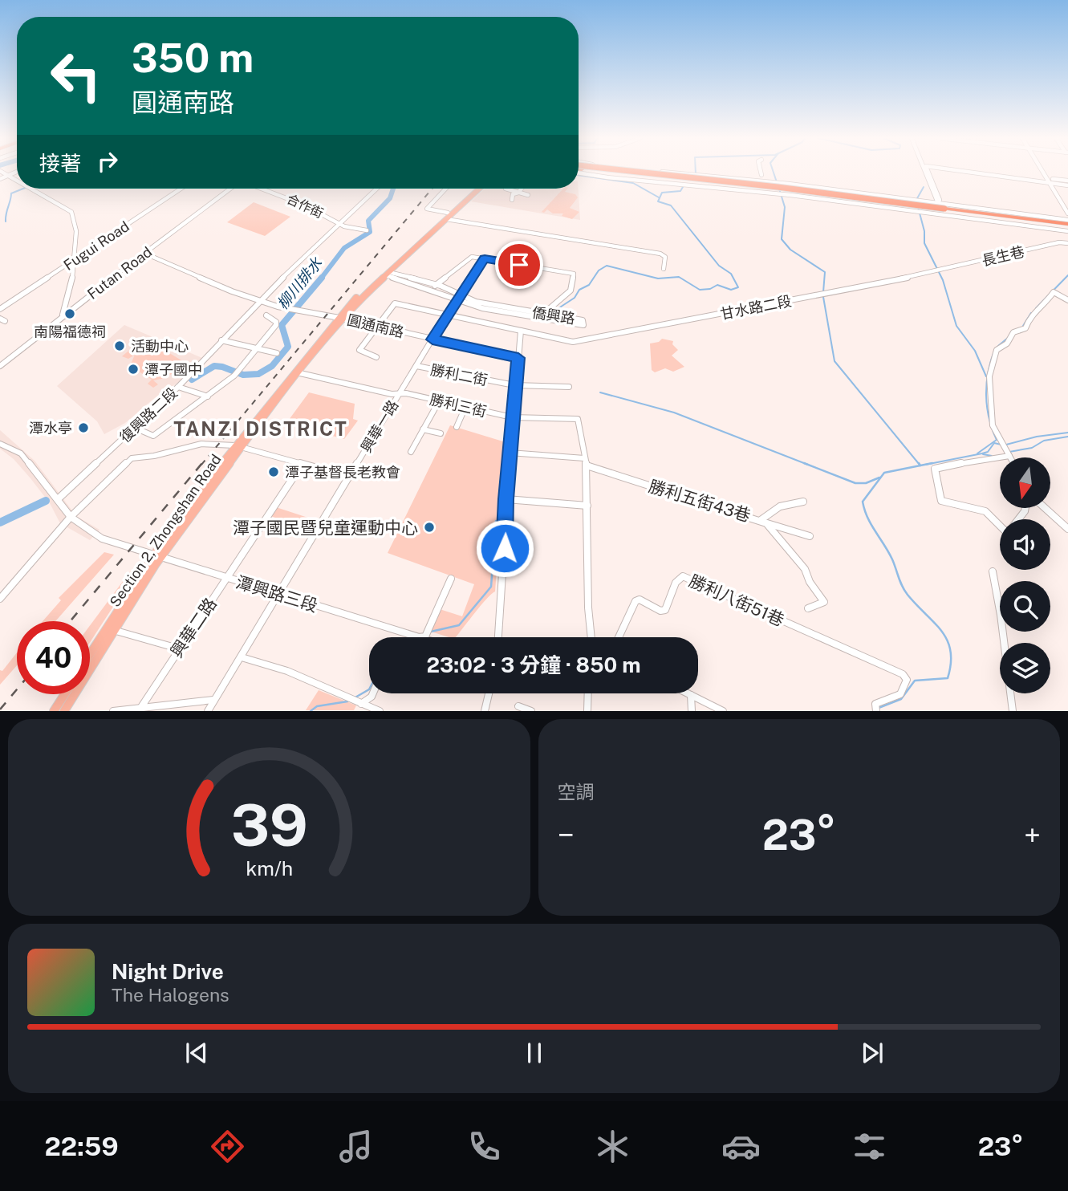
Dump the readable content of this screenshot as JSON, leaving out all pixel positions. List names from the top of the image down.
{
  "streets": {
    "main road": ["Section 2, Zhongshan Road"],
    "street": [
      "合作街",
      "Fugui Road",
      "長生巷",
      "Futan Road",
      "甘水路二段",
      "僑興路",
      "圓通南路",
      "勝利二街",
      "勝利三街",
      "復興路二段",
      "興華一路",
      "勝利五街43巷",
      "潭興路三段",
      "勝利八街51巷",
      "興華二路"
    ]
  },
  "crossings": [
    ["合作街", "復興路二段"],
    ["長生巷", "甘水路二段"],
    ["僑興路", "興華一路"],
    ["僑興路", "Section 2, Zhongshan Road"],
    ["圓通南路", "復興路二段"],
    ["圓通南路", "興華一路"],
    ["圓通南路", "Section 2, Zhongshan Road"],
    ["勝利二街", "興華一路"],
    ["勝利三街", "興華一路"],
    ["勝利三街", "Section 2, Zhongshan Road"],
    ["復興路二段", "潭興路三段"],
    ["興華一路", "潭興路三段"],
    ["Section 2, Zhongshan Road", "潭興路三段"],
    ["潭興路三段", "興華二路"]
  ],
  "districts": ["TANZI DISTRICT"],
  "water": ["柳川排水"],
  "places": [
    "南陽福德祠",
    "活動中心",
    "潭子國中",
    "潭水亭",
    "潭子基督長老教會",
    "潭子國民暨兒童運動中心"
  ],
  "north": "bottom",
  "page": {
    "turn": ["350 m", "圓通南路"],
    "then": "接著",
    "limit": "40",
    "trip": "23:02 · 3 分鐘 · 850 m",
    "tile": "空調",
    "heat": ["−", "23°", "+"],
    "song": ["Night Drive", "The Halogens"],
    "tabs": ["22:59", "23°"],
    "gauge": ["39", "km/h"]
  }
}
